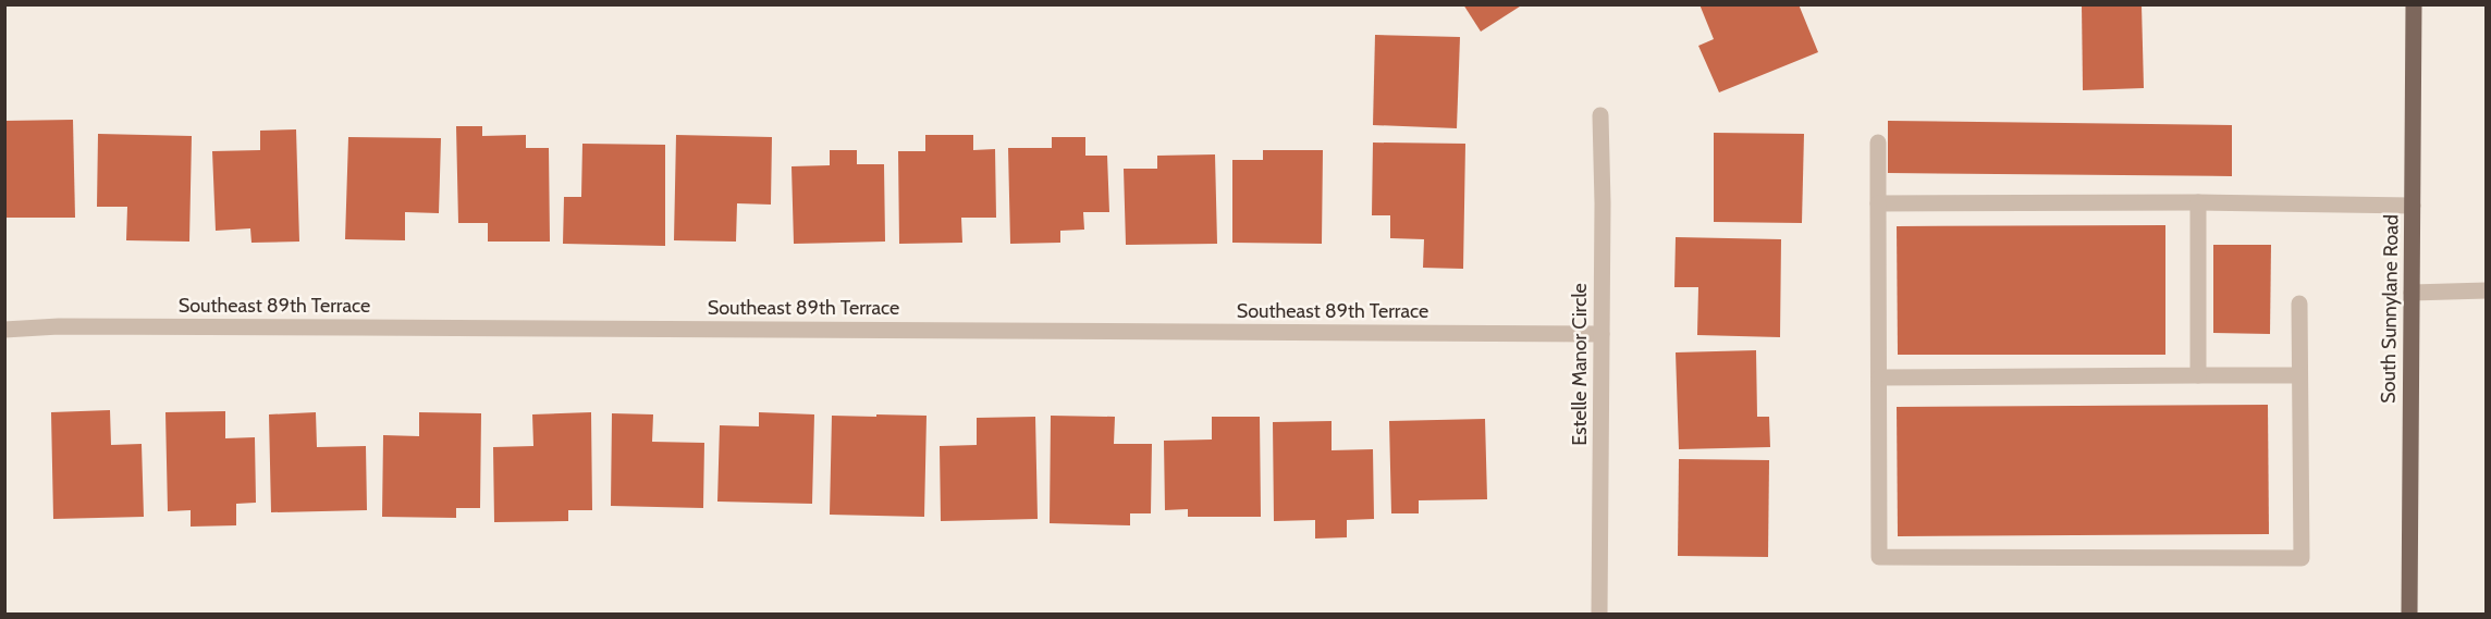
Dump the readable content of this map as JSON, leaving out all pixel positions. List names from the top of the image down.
{
  "streets": {
    "main road": ["South Sunnylane Road"],
    "street": ["Southeast 89th Terrace", "Estelle Manor Circle"]
  },
  "crossings": [
    ["Southeast 89th Terrace", "Estelle Manor Circle"]
  ]
}
